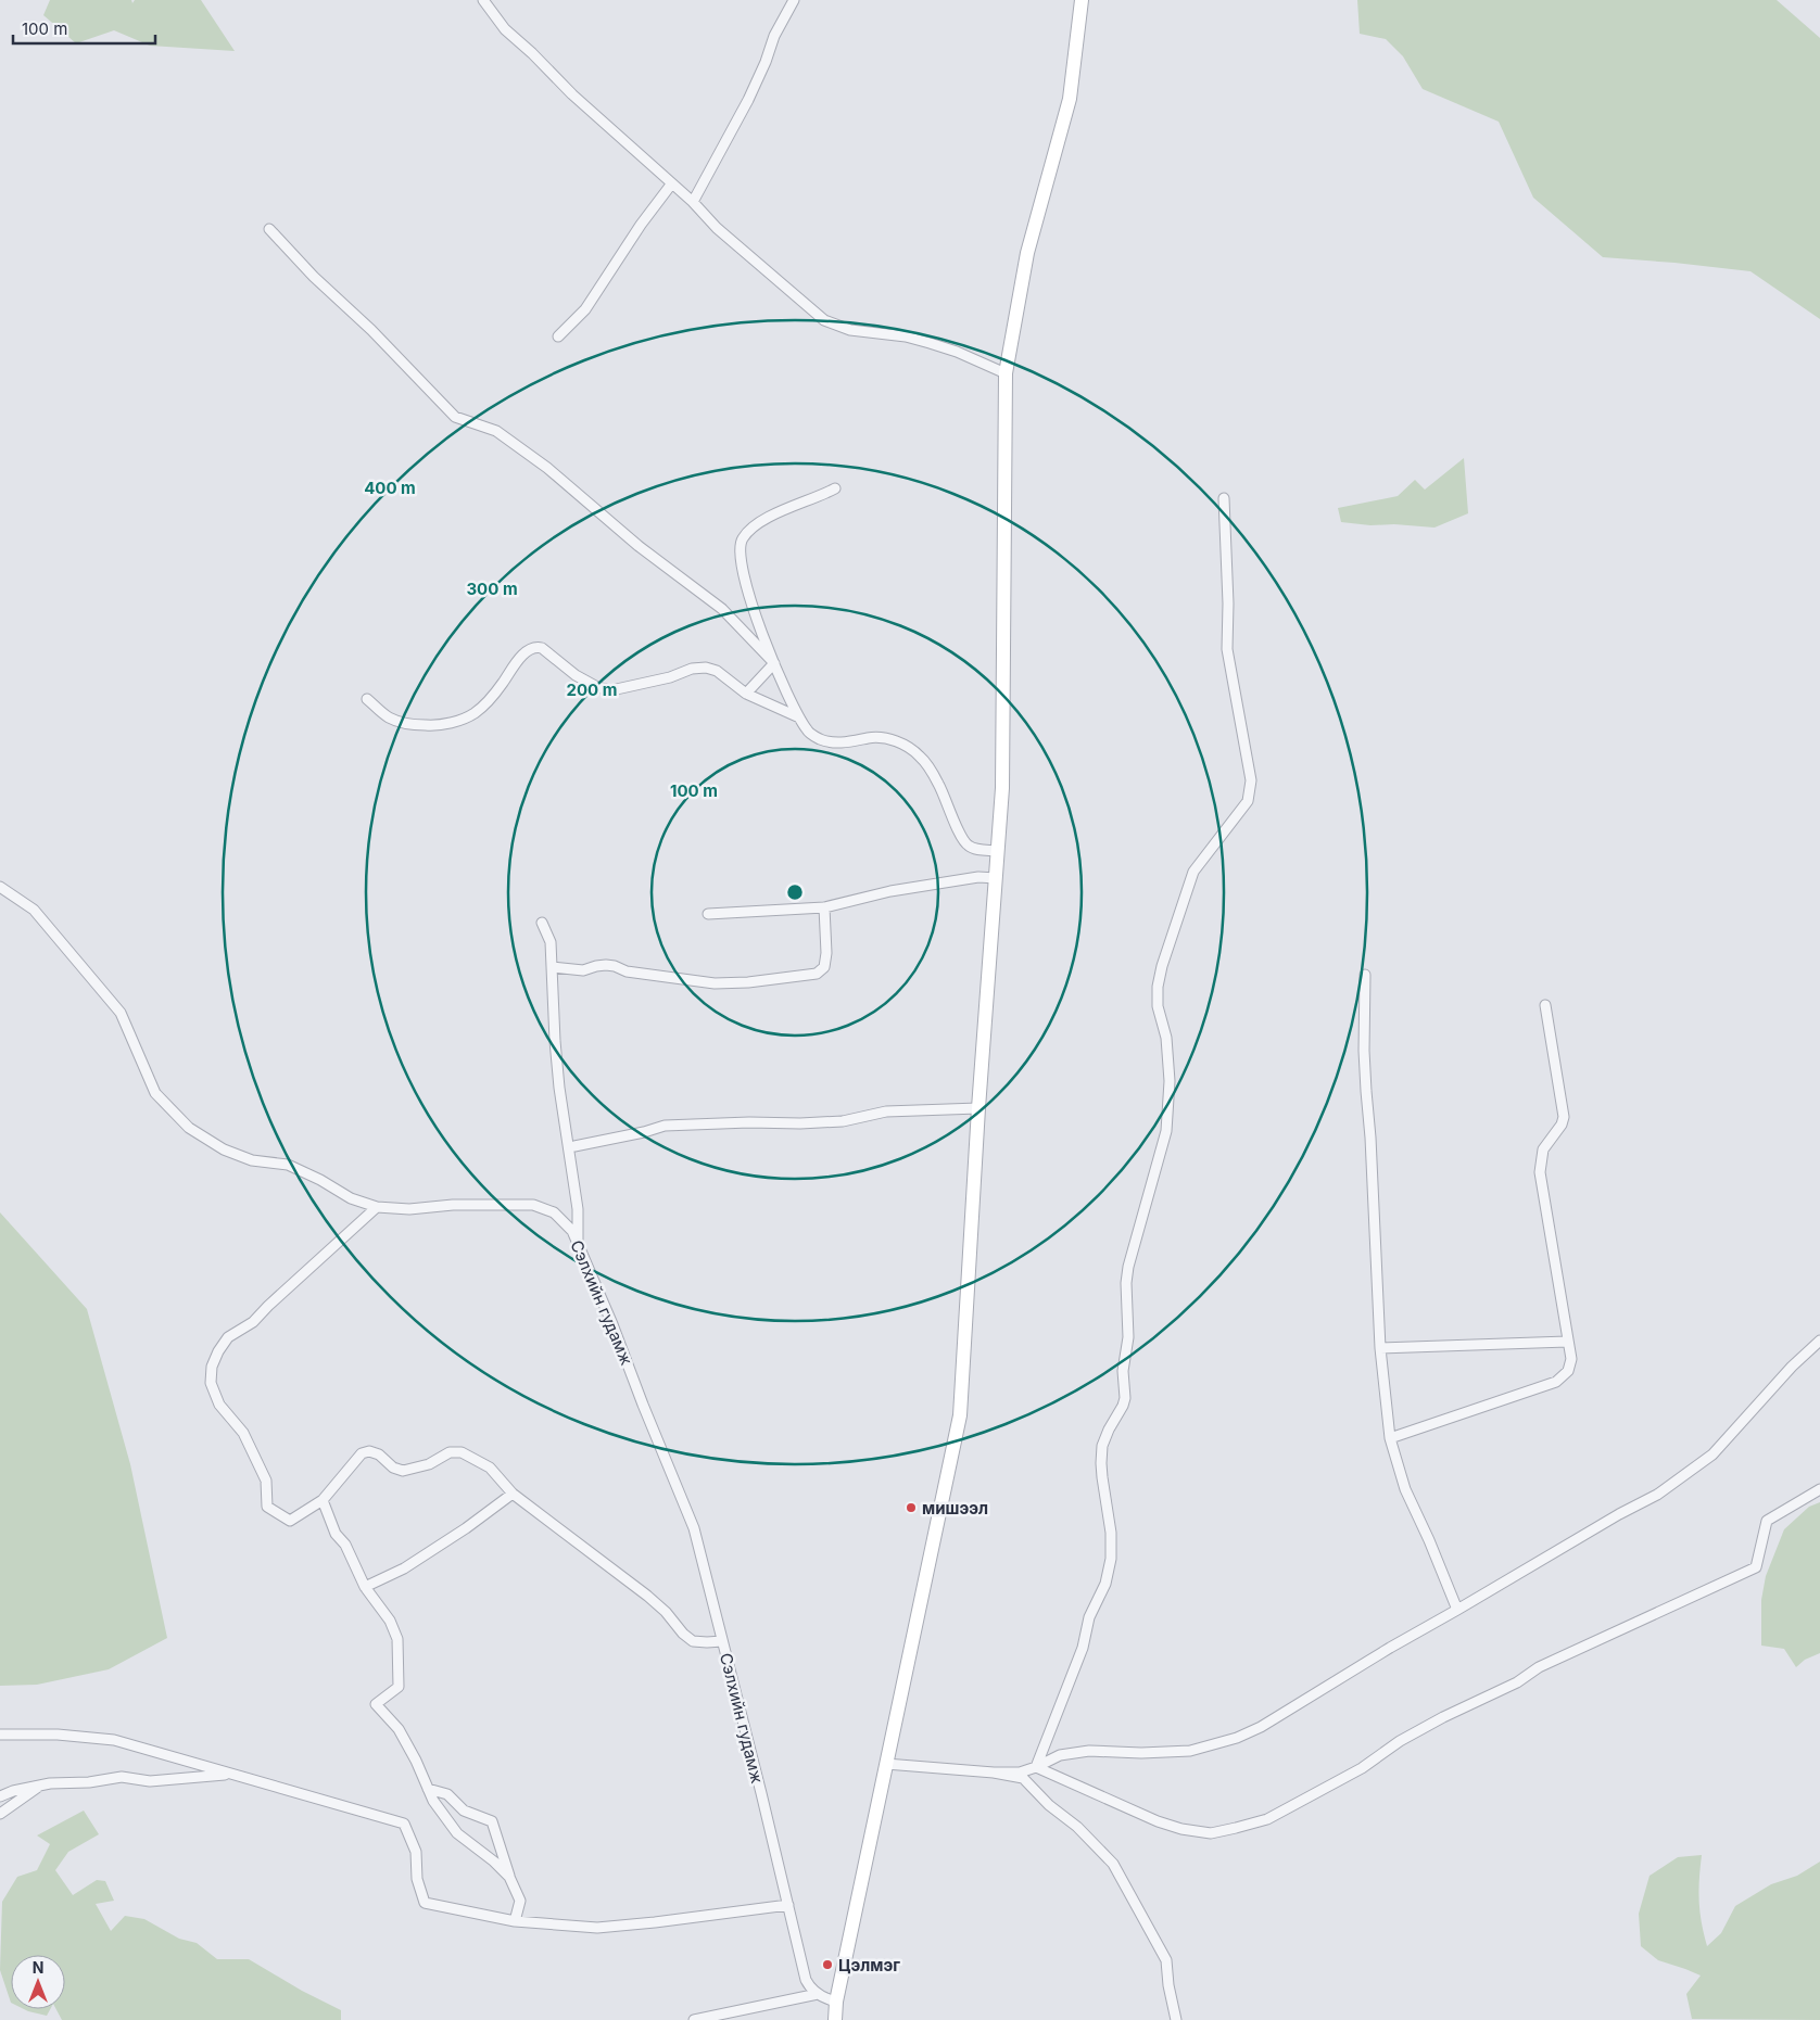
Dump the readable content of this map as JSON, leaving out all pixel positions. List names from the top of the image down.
{
  "streets": {
    "street": ["Сэлхийн гудамж"]
  },
  "places": ["мишээл", "Цэлмэг"],
  "scale_bar": "100 m",
  "north": "top",
  "rings": [
    "400 m",
    "300 m",
    "200 m",
    "100 m"
  ]
}
